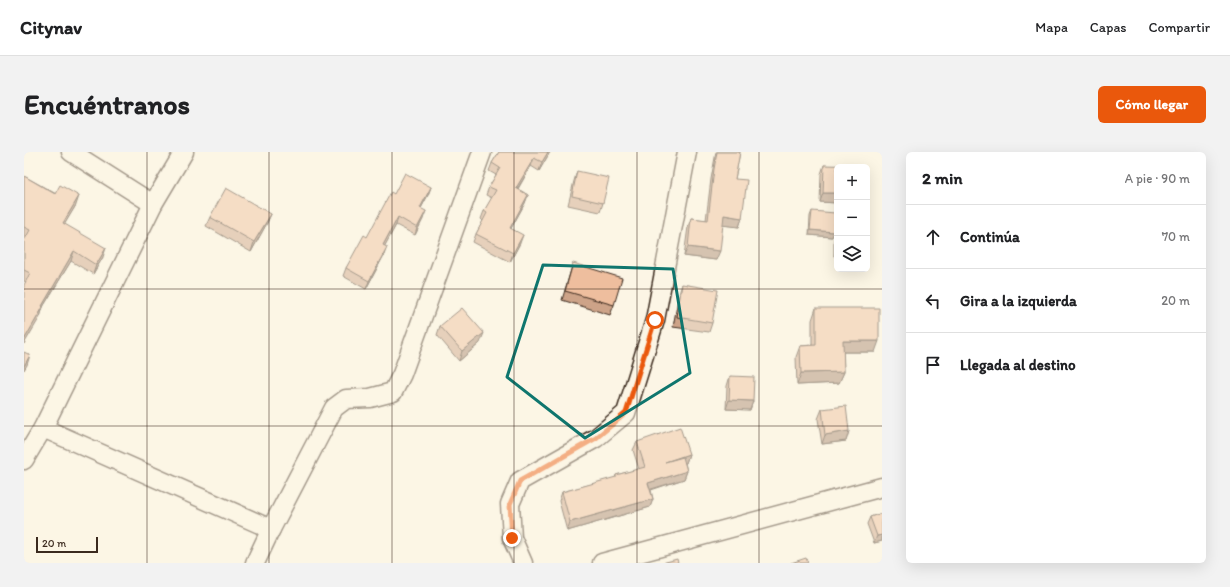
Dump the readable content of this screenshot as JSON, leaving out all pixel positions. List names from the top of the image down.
{
  "scale_bar": "20 m",
  "page": {
    "header": "Citynav",
    "nav": ["Mapa", "Capas", "Compartir"],
    "buttons": "Cómo llegar",
    "title": "Encuéntranos",
    "heading": ["2 min", "A pie · 90 m"],
    "map_buttons": ["+", "−"],
    "list": [
      ["Continúa", "70 m"],
      ["Gira a la izquierda", "20 m"],
      "Llegada al destino"
    ],
    "scale": "20 m"
  }
}
